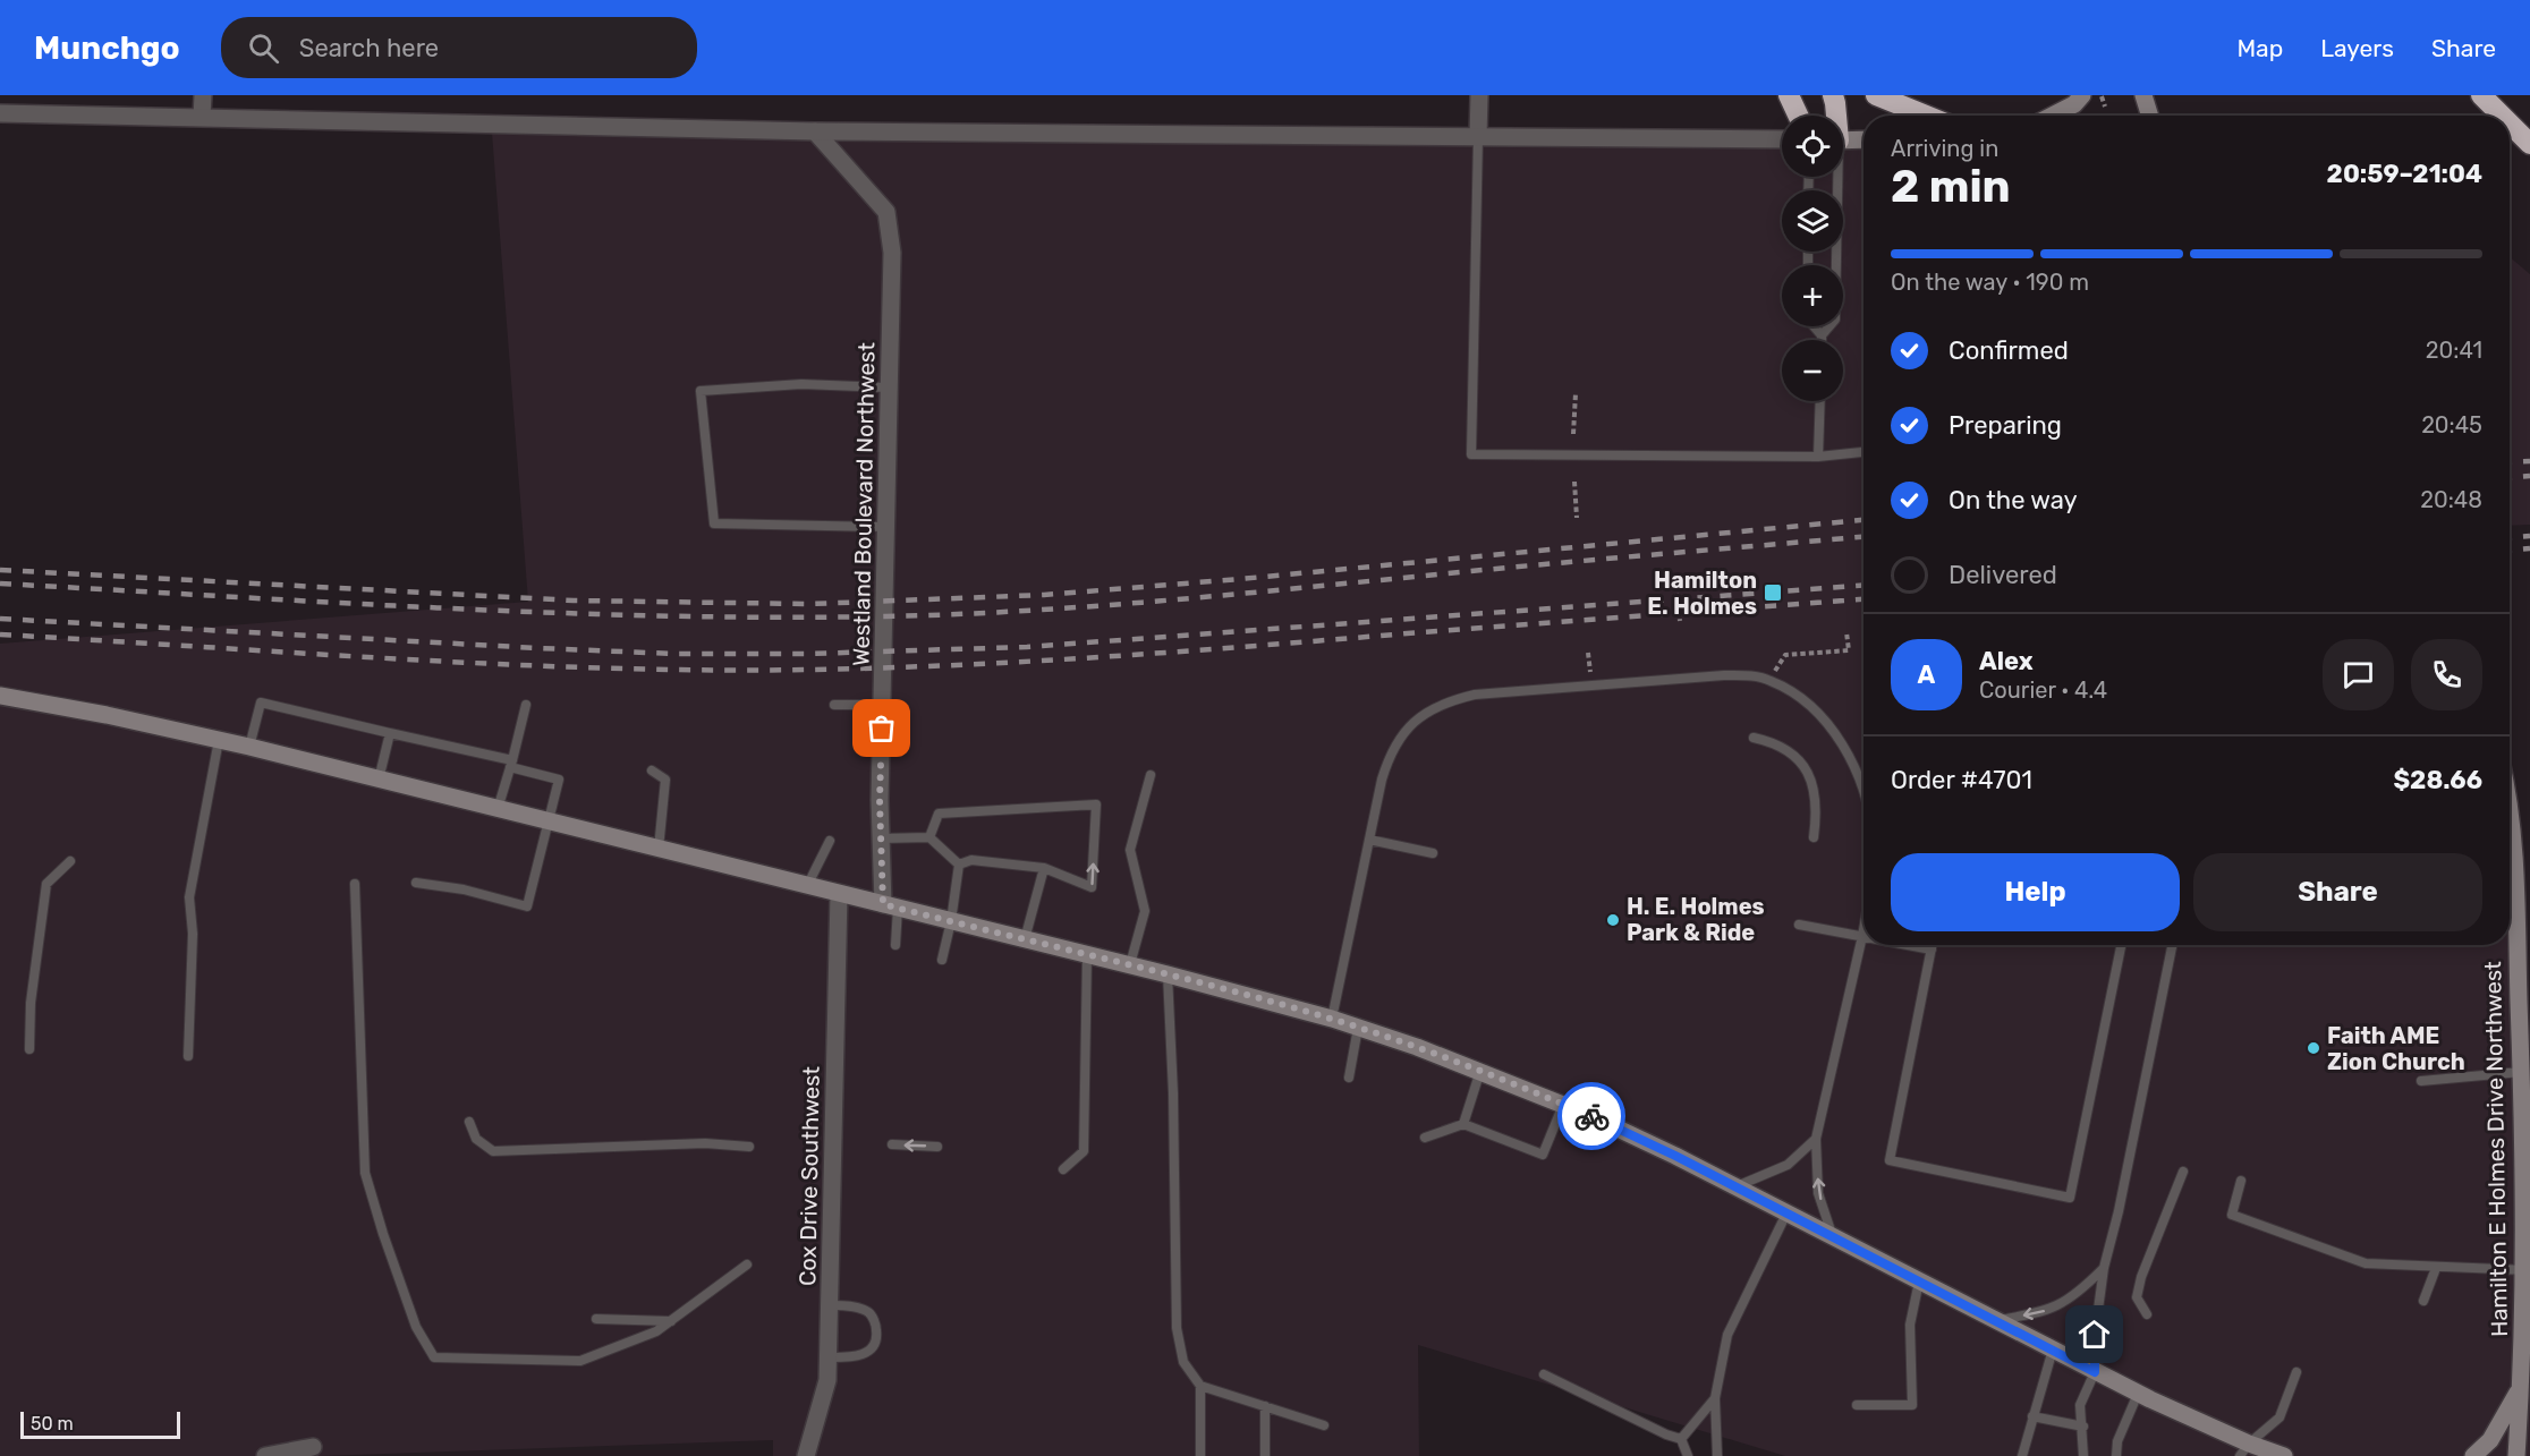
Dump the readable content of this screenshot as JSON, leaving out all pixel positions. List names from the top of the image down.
{
  "streets": {
    "main road": ["Hamilton E Holmes Drive Northwest"],
    "street": ["Westland Boulevard Northwest", "Cox Drive Southwest"]
  },
  "places": {
    "transit": ["Hamilton E. Holmes"],
    "other": ["H. E. Holmes Park & Ride", "Faith AME Zion Church"]
  },
  "scale_bar": "50 m",
  "page": {
    "header": "Munchgo",
    "search": "Search here",
    "nav": ["Map", "Layers", "Share"],
    "map_buttons": ["+", "−"],
    "heading": ["2 min", "Arriving in", "20:59–21:04"],
    "panel": [
      "Alex",
      "Courier · 4.4",
      "Order #4701",
      "$28.66"
    ],
    "bar": "On the way · 190 m",
    "list": [
      ["Confirmed", "20:41"],
      ["Preparing", "20:45"],
      ["On the way", "20:48"],
      "Delivered"
    ],
    "round": "A",
    "buttons": ["Help", "Share"],
    "scale": "50 m"
  }
}
